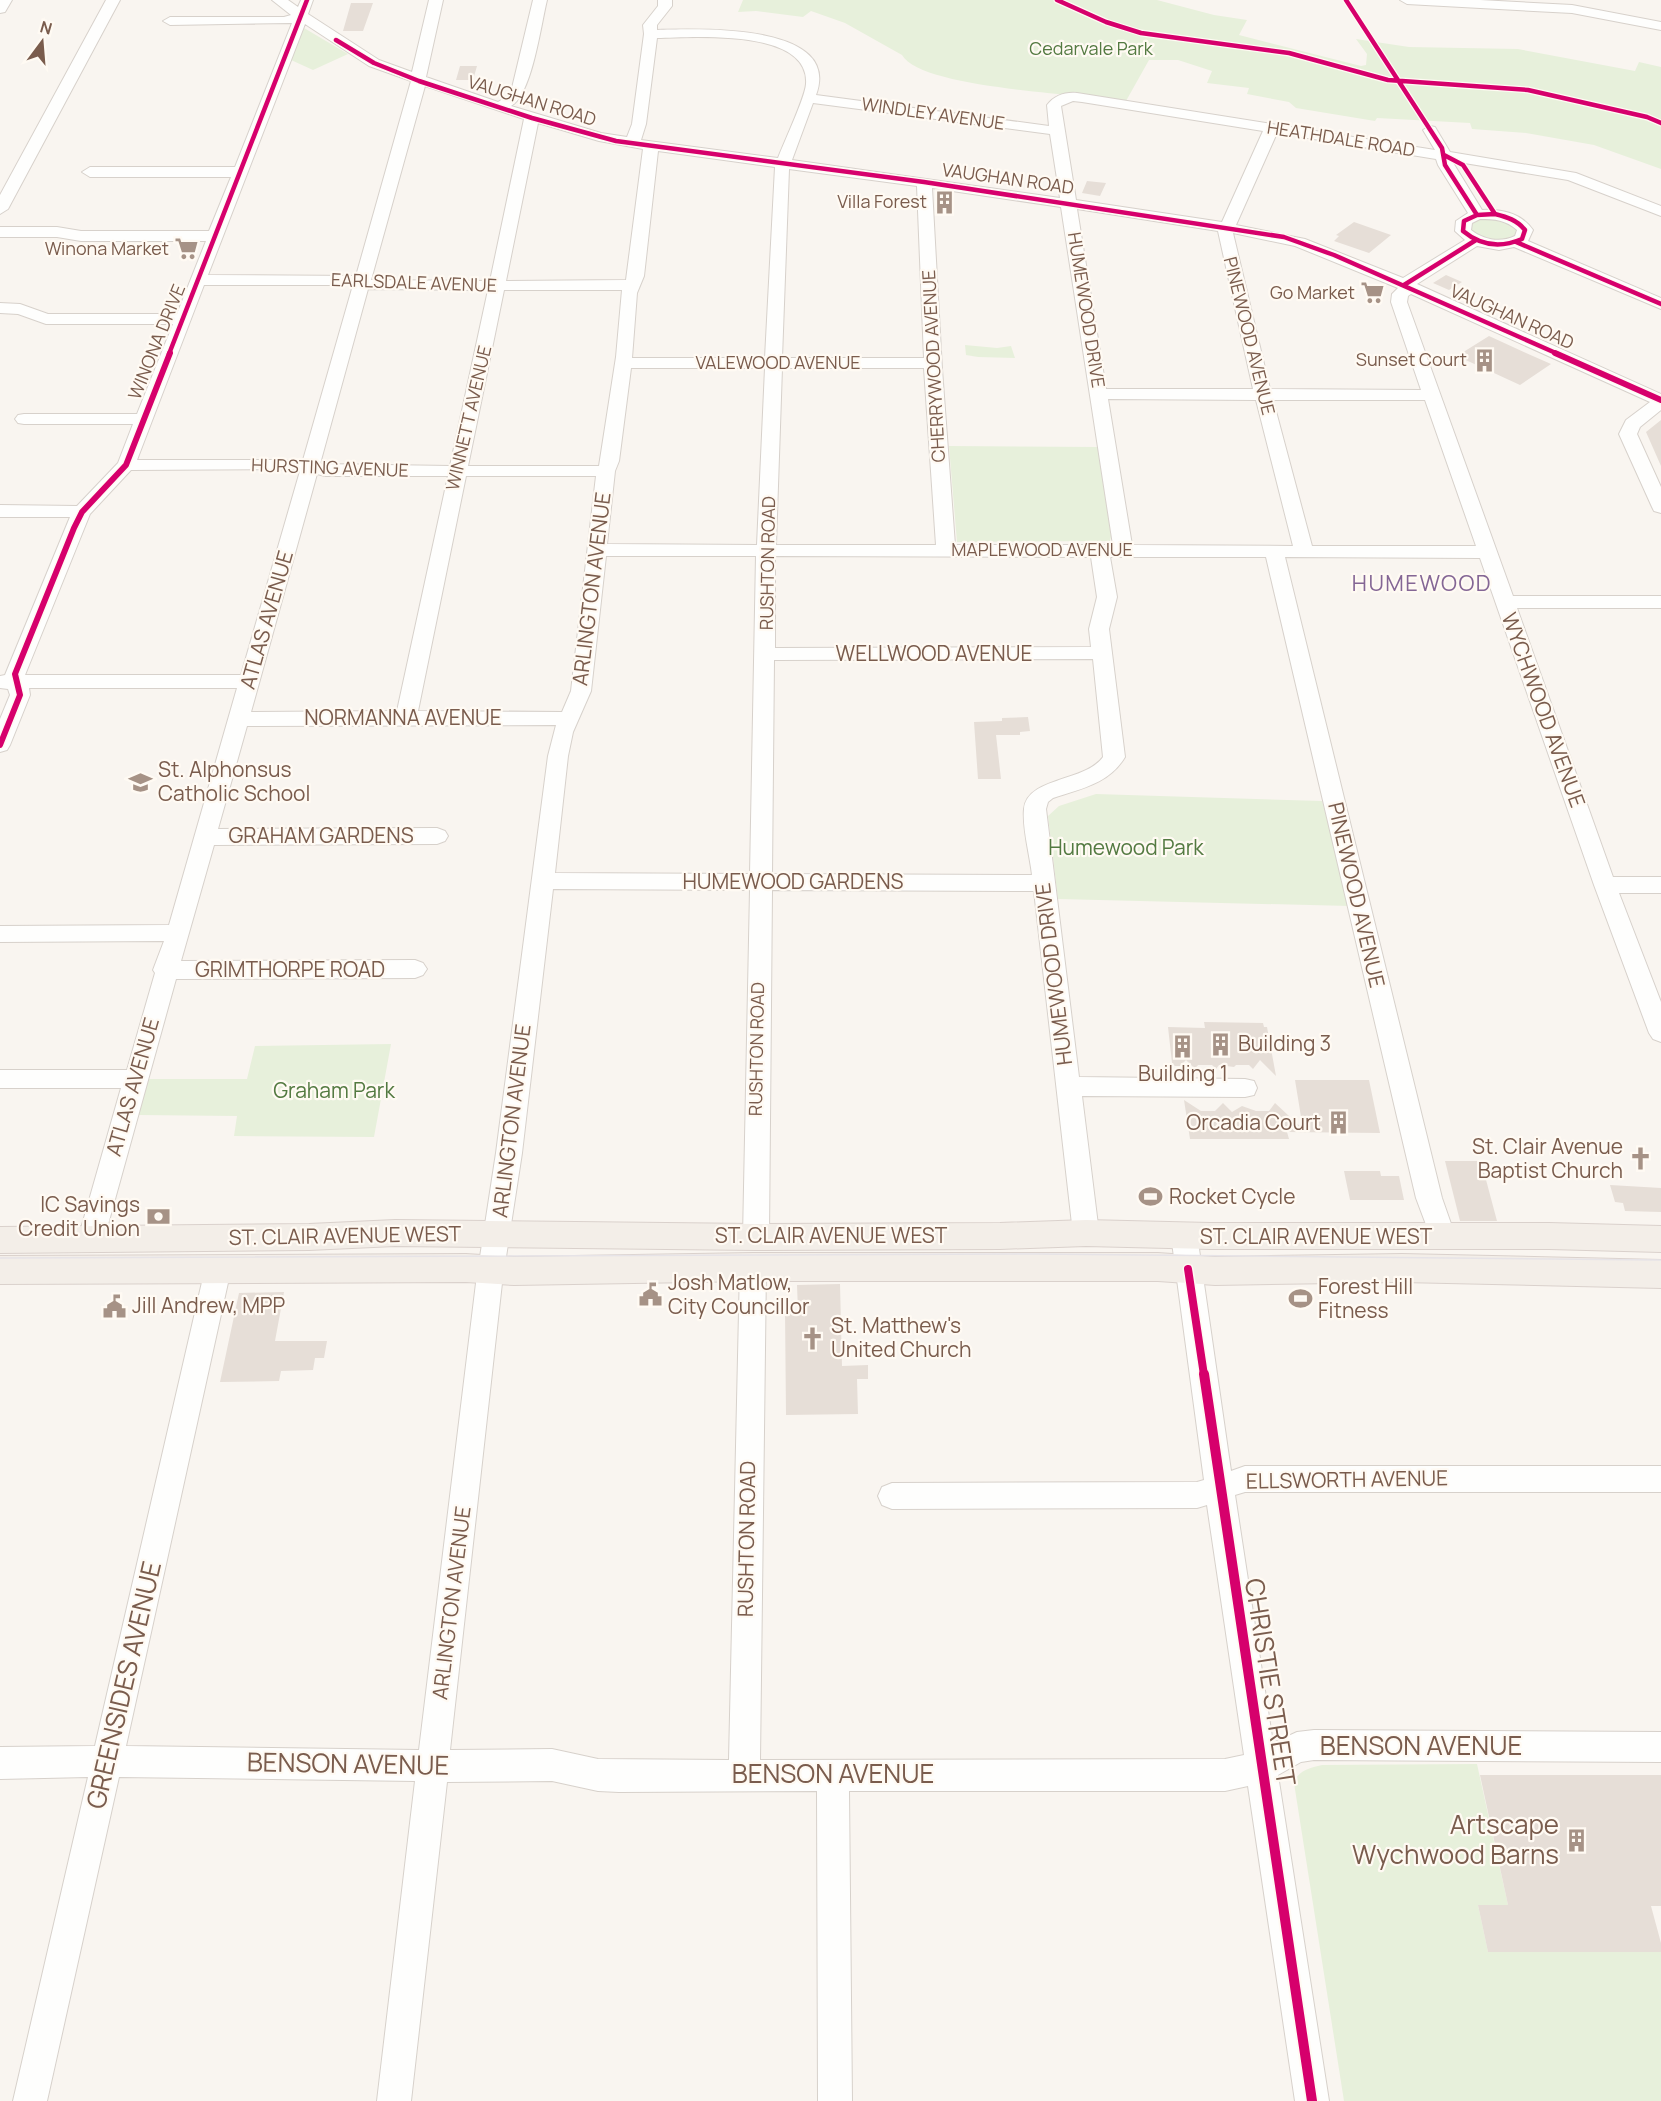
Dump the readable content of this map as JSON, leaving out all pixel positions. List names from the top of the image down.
{
  "streets": {
    "main road": ["ST. CLAIR AVENUE WEST"],
    "street": [
      "VAUGHAN ROAD",
      "WINDLEY AVENUE",
      "HEATHDALE ROAD",
      "EARLSDALE AVENUE",
      "HUMEWOOD DRIVE",
      "PINEWOOD AVENUE",
      "WINONA DRIVE",
      "VALEWOOD AVENUE",
      "CHERRYWOOD AVENUE",
      "WINNETT AVENUE",
      "HURSTING AVENUE",
      "MAPLEWOOD AVENUE",
      "RUSHTON ROAD",
      "ARLINGTON AVENUE",
      "ATLAS AVENUE",
      "WELLWOOD AVENUE",
      "WYCHWOOD AVENUE",
      "NORMANNA AVENUE",
      "GRAHAM GARDENS",
      "HUMEWOOD GARDENS",
      "GRIMTHORPE ROAD",
      "ELLSWORTH AVENUE",
      "CHRISTIE STREET",
      "GREENSIDES AVENUE",
      "BENSON AVENUE"
    ]
  },
  "crossings": [
    ["VAUGHAN ROAD", "HUMEWOOD DRIVE"],
    ["VAUGHAN ROAD", "PINEWOOD AVENUE"],
    ["VAUGHAN ROAD", "WINONA DRIVE"],
    ["VAUGHAN ROAD", "CHERRYWOOD AVENUE"],
    ["VAUGHAN ROAD", "WINNETT AVENUE"],
    ["VAUGHAN ROAD", "RUSHTON ROAD"],
    ["VAUGHAN ROAD", "ARLINGTON AVENUE"],
    ["VAUGHAN ROAD", "ATLAS AVENUE"],
    ["VAUGHAN ROAD", "WYCHWOOD AVENUE"],
    ["WINDLEY AVENUE", "HUMEWOOD DRIVE"],
    ["WINDLEY AVENUE", "RUSHTON ROAD"],
    ["HEATHDALE ROAD", "HUMEWOOD DRIVE"],
    ["HEATHDALE ROAD", "PINEWOOD AVENUE"],
    ["EARLSDALE AVENUE", "WINONA DRIVE"],
    ["EARLSDALE AVENUE", "WINNETT AVENUE"],
    ["EARLSDALE AVENUE", "ARLINGTON AVENUE"],
    ["EARLSDALE AVENUE", "ATLAS AVENUE"],
    ["HUMEWOOD DRIVE", "MAPLEWOOD AVENUE"],
    ["HUMEWOOD DRIVE", "WELLWOOD AVENUE"],
    ["HUMEWOOD DRIVE", "HUMEWOOD GARDENS"],
    ["HUMEWOOD DRIVE", "ST. CLAIR AVENUE WEST"],
    ["PINEWOOD AVENUE", "MAPLEWOOD AVENUE"],
    ["PINEWOOD AVENUE", "ST. CLAIR AVENUE WEST"],
    ["WINONA DRIVE", "HURSTING AVENUE"],
    ["VALEWOOD AVENUE", "CHERRYWOOD AVENUE"],
    ["VALEWOOD AVENUE", "RUSHTON ROAD"],
    ["VALEWOOD AVENUE", "ARLINGTON AVENUE"],
    ["CHERRYWOOD AVENUE", "MAPLEWOOD AVENUE"],
    ["WINNETT AVENUE", "HURSTING AVENUE"],
    ["WINNETT AVENUE", "NORMANNA AVENUE"],
    ["HURSTING AVENUE", "ARLINGTON AVENUE"],
    ["HURSTING AVENUE", "ATLAS AVENUE"],
    ["MAPLEWOOD AVENUE", "RUSHTON ROAD"],
    ["MAPLEWOOD AVENUE", "ARLINGTON AVENUE"],
    ["MAPLEWOOD AVENUE", "WYCHWOOD AVENUE"],
    ["RUSHTON ROAD", "ARLINGTON AVENUE"],
    ["RUSHTON ROAD", "WELLWOOD AVENUE"],
    ["RUSHTON ROAD", "HUMEWOOD GARDENS"],
    ["RUSHTON ROAD", "ST. CLAIR AVENUE WEST"],
    ["RUSHTON ROAD", "BENSON AVENUE"],
    ["ARLINGTON AVENUE", "NORMANNA AVENUE"],
    ["ARLINGTON AVENUE", "HUMEWOOD GARDENS"],
    ["ARLINGTON AVENUE", "ST. CLAIR AVENUE WEST"],
    ["ARLINGTON AVENUE", "BENSON AVENUE"],
    ["ATLAS AVENUE", "NORMANNA AVENUE"],
    ["ATLAS AVENUE", "GRAHAM GARDENS"],
    ["ATLAS AVENUE", "GRIMTHORPE ROAD"],
    ["ATLAS AVENUE", "ST. CLAIR AVENUE WEST"],
    ["ST. CLAIR AVENUE WEST", "CHRISTIE STREET"],
    ["ST. CLAIR AVENUE WEST", "GREENSIDES AVENUE"],
    ["ELLSWORTH AVENUE", "CHRISTIE STREET"],
    ["CHRISTIE STREET", "BENSON AVENUE"],
    ["GREENSIDES AVENUE", "BENSON AVENUE"]
  ],
  "districts": ["HUMEWOOD"],
  "parks": ["Cedarvale Park", "Humewood Park", "Graham Park"],
  "places": {
    "building": [
      "Villa Forest",
      "Sunset Court",
      "Building 3",
      "Building 1",
      "Orcadia Court",
      "Artscape Wychwood Barns"
    ],
    "supermarket": ["Winona Market", "Go Market"],
    "school or university": ["St. Alphonsus Catholic School"],
    "church": ["St. Clair Avenue Baptist Church", "St. Matthew's United Church"],
    "sports": ["Rocket Cycle", "Forest Hill Fitness"],
    "bank": ["IC Savings Credit Union"],
    "public building": ["Josh Matlow, City Councillor", "Jill Andrew, MPP"]
  },
  "north": "top"
}
